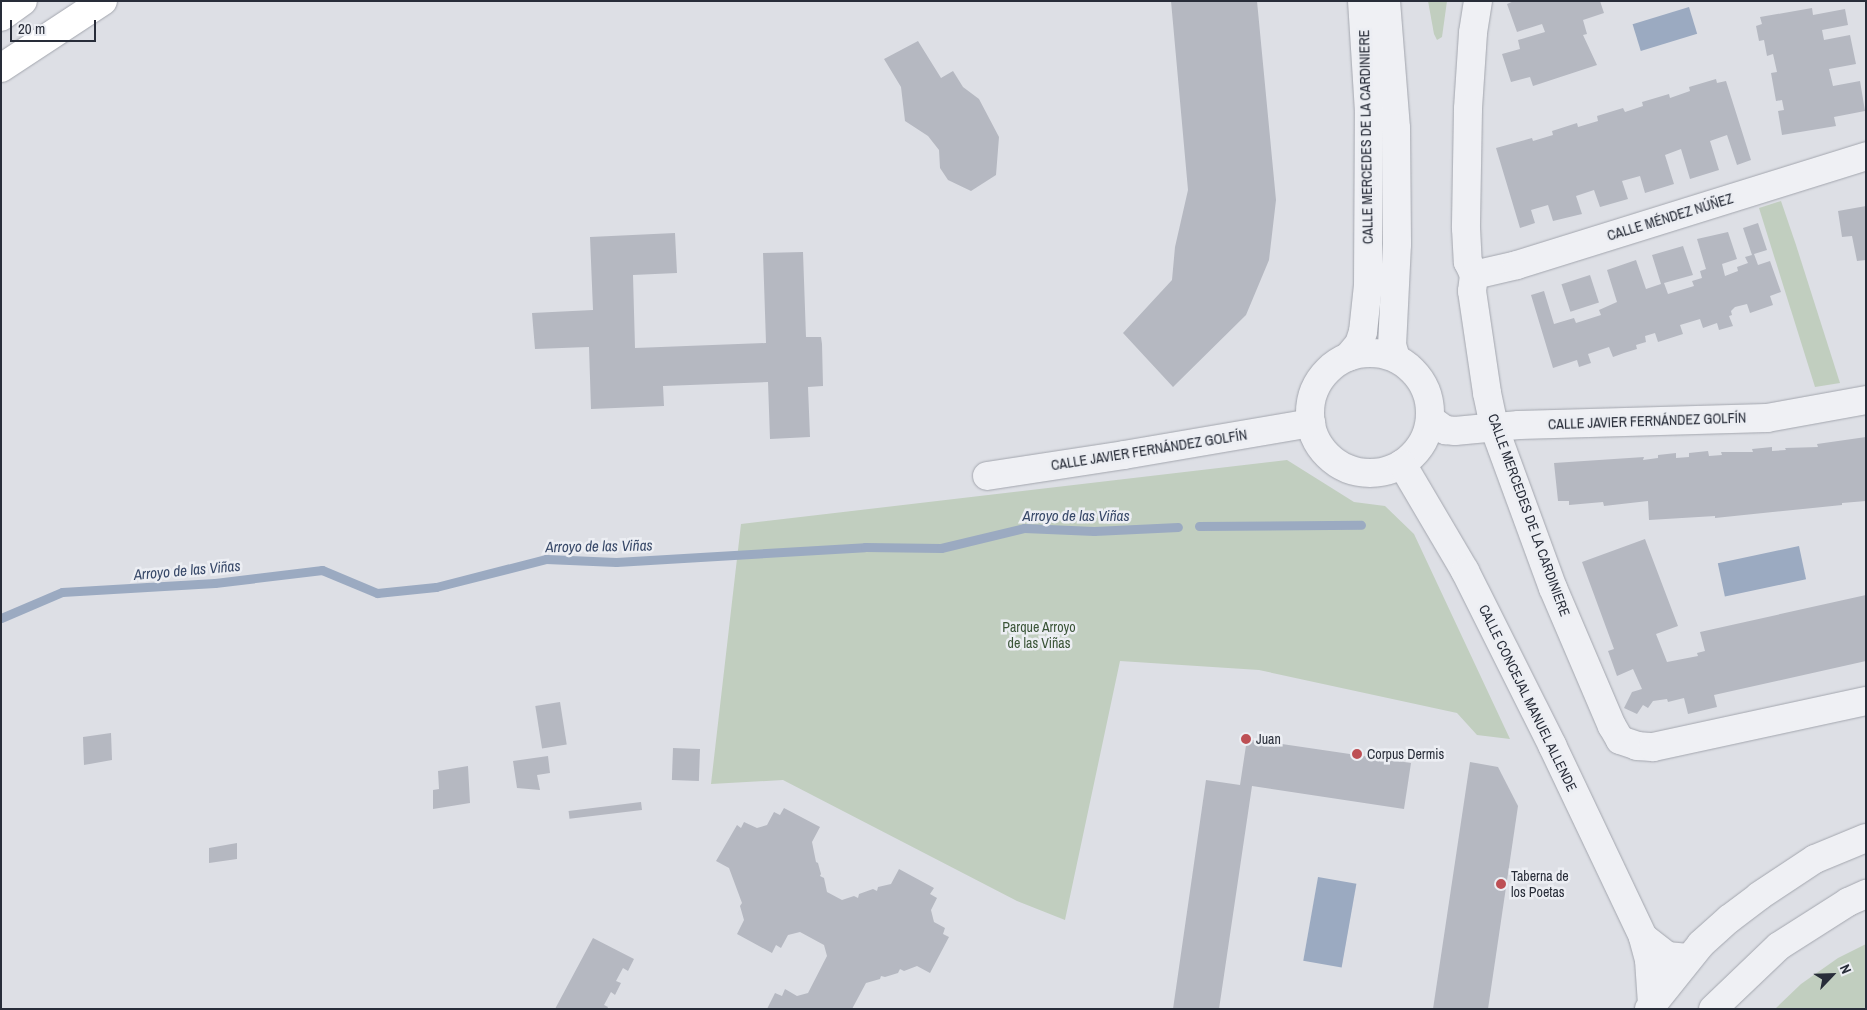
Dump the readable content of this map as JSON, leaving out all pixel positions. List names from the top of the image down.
{
  "streets": {
    "street": [
      "CALLE MERCEDES DE LA CARDINIERE",
      "CALLE MÉNDEZ NÚÑEZ",
      "CALLE JAVIER FERNÁNDEZ GOLFÍN",
      "CALLE CONCEJAL MANUEL ALLENDE"
    ]
  },
  "crossings": [
    ["CALLE MERCEDES DE LA CARDINIERE", "CALLE MÉNDEZ NÚÑEZ"],
    ["CALLE MERCEDES DE LA CARDINIERE", "CALLE JAVIER FERNÁNDEZ GOLFÍN"],
    ["CALLE MERCEDES DE LA CARDINIERE", "CALLE CONCEJAL MANUEL ALLENDE"],
    ["CALLE JAVIER FERNÁNDEZ GOLFÍN", "CALLE CONCEJAL MANUEL ALLENDE"]
  ],
  "water": ["Arroyo de las Viñas"],
  "parks": ["Parque Arroyo de las Viñas"],
  "places": ["Juan", "Corpus Dermis", "Taberna de los Poetas"],
  "scale_bar": "20 m",
  "north": "top right"
}
